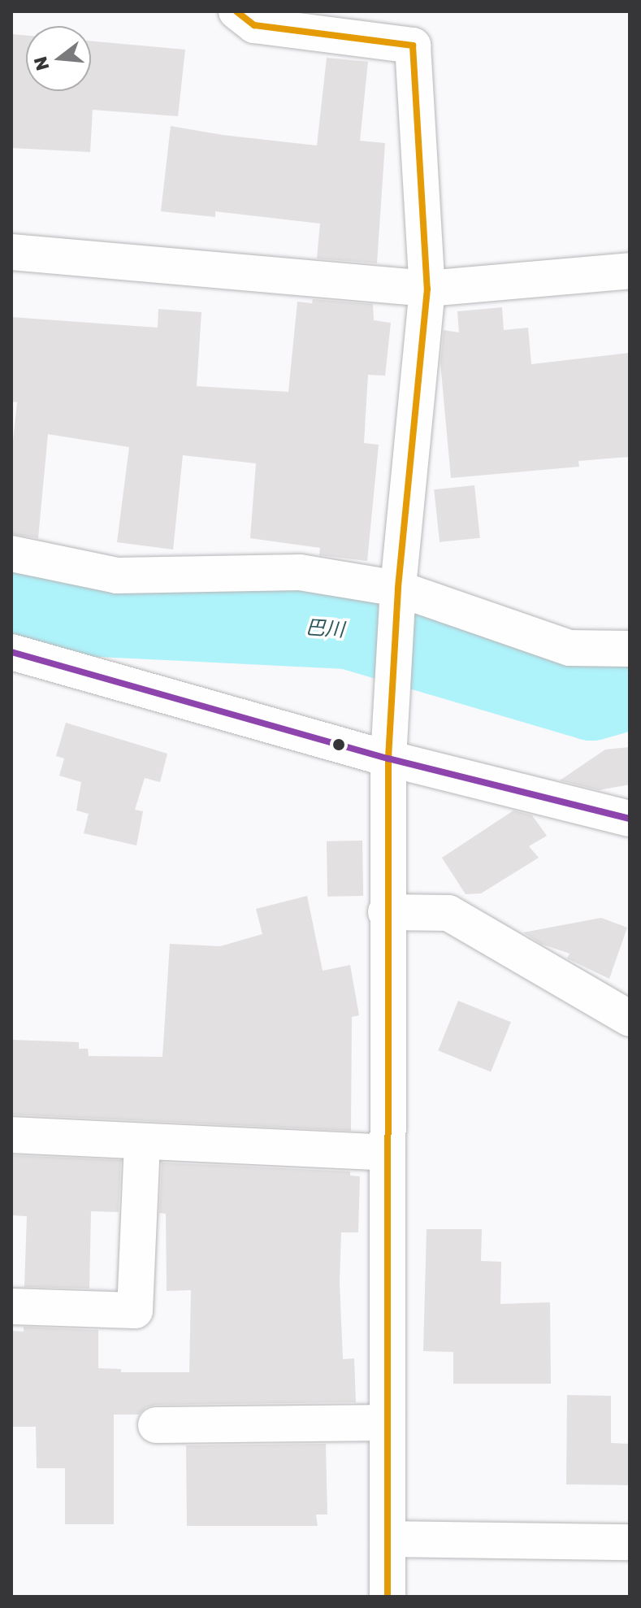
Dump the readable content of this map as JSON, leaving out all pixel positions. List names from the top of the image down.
{
  "water": ["巴川"],
  "north": "left"
}
